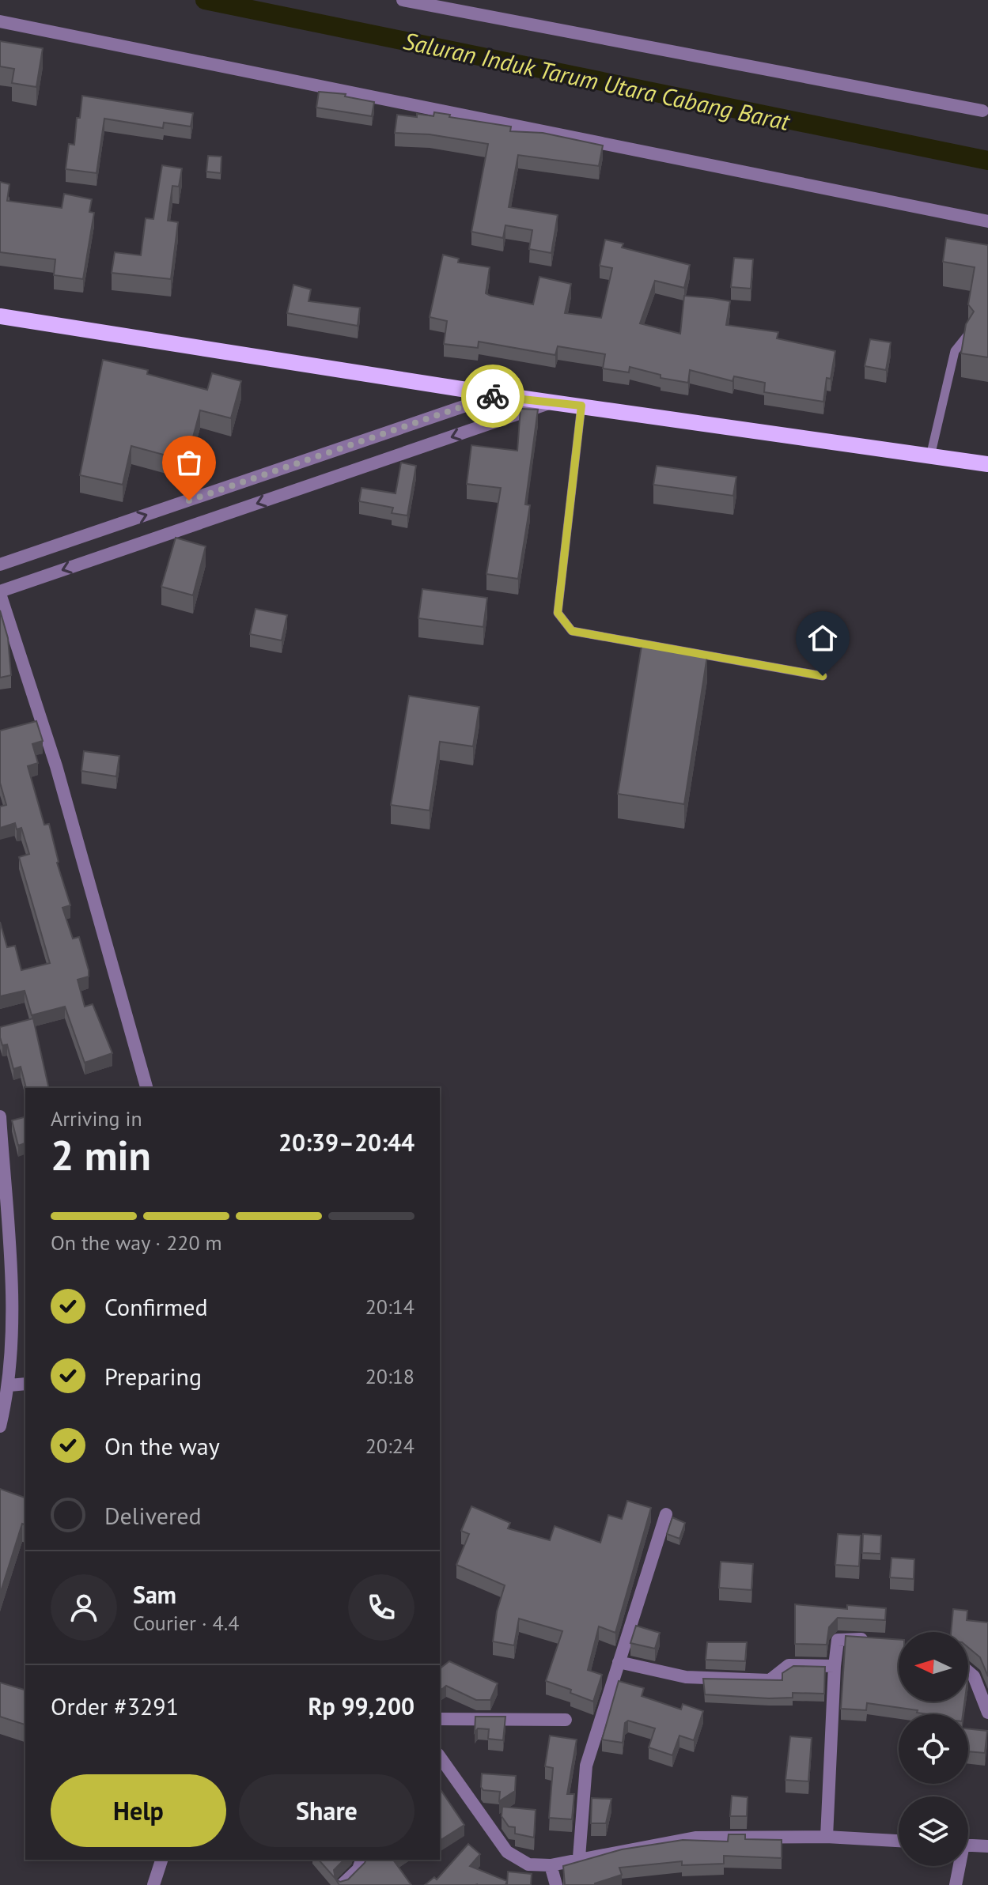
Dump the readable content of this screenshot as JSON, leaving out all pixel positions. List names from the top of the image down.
{
  "water": ["Saluran Induk Tarum Utara Cabang Barat"],
  "north": "left",
  "page": {
    "heading": ["2 min", "Arriving in", "20:39–20:44"],
    "panel": [
      "Sam",
      "Courier · 4.4",
      "Order #3291",
      "Rp 99,200"
    ],
    "bar": "On the way · 220 m",
    "list": [
      ["Confirmed", "20:14"],
      ["Preparing", "20:18"],
      ["On the way", "20:24"],
      "Delivered"
    ],
    "buttons": ["Help", "Share"]
  }
}
